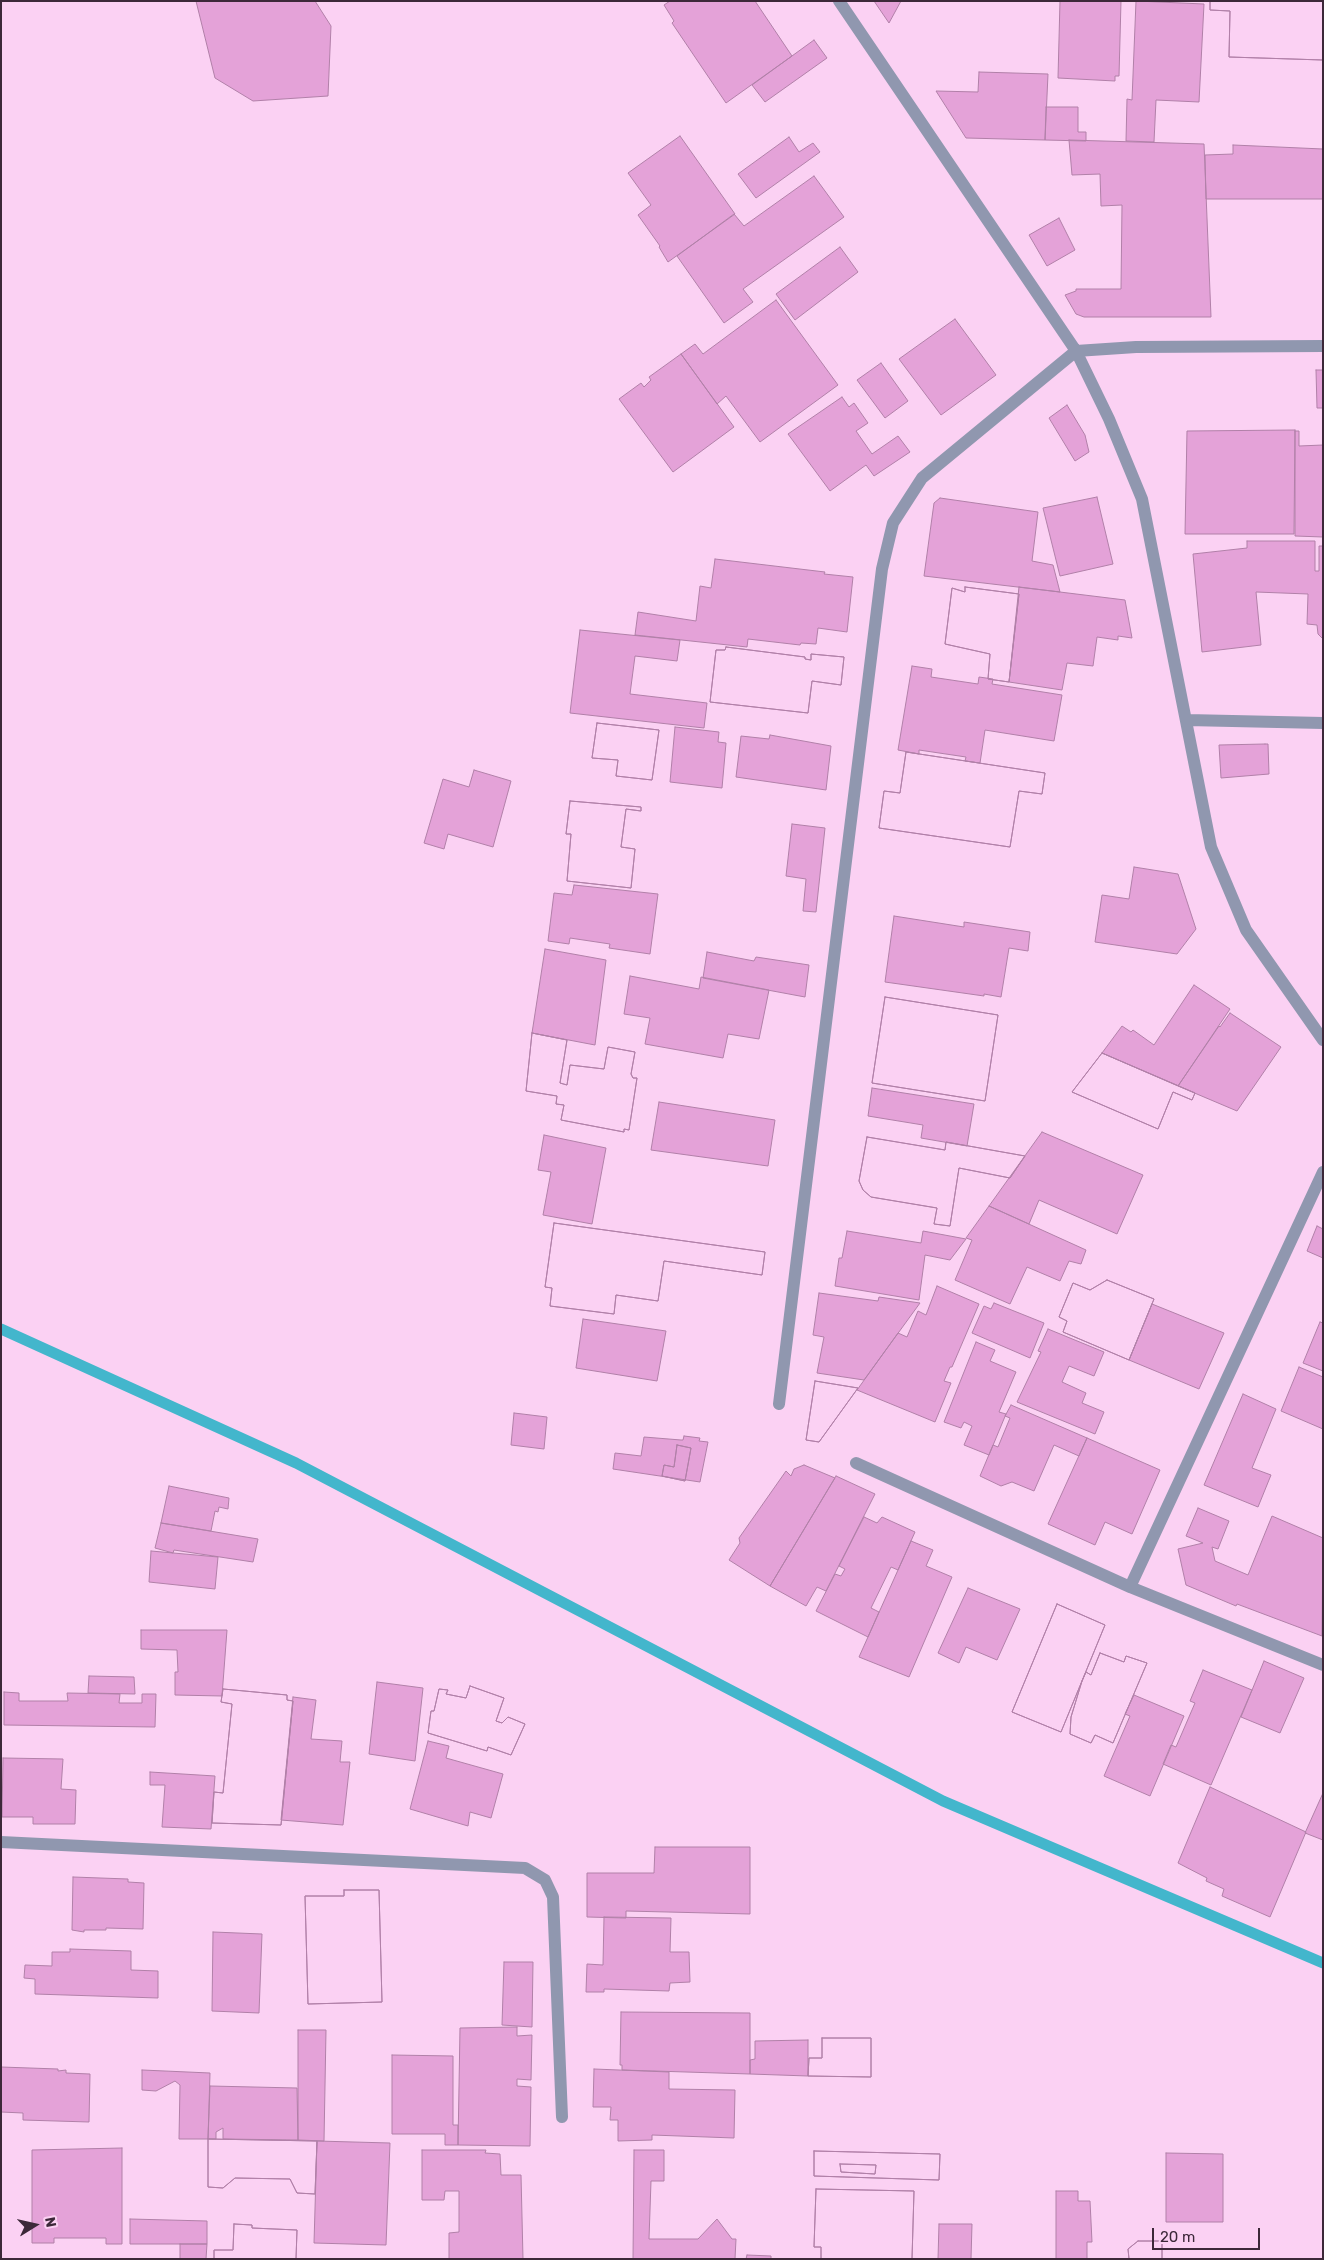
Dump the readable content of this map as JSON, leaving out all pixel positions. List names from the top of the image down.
{
  "scale_bar": "20 m",
  "north": "right"
}
